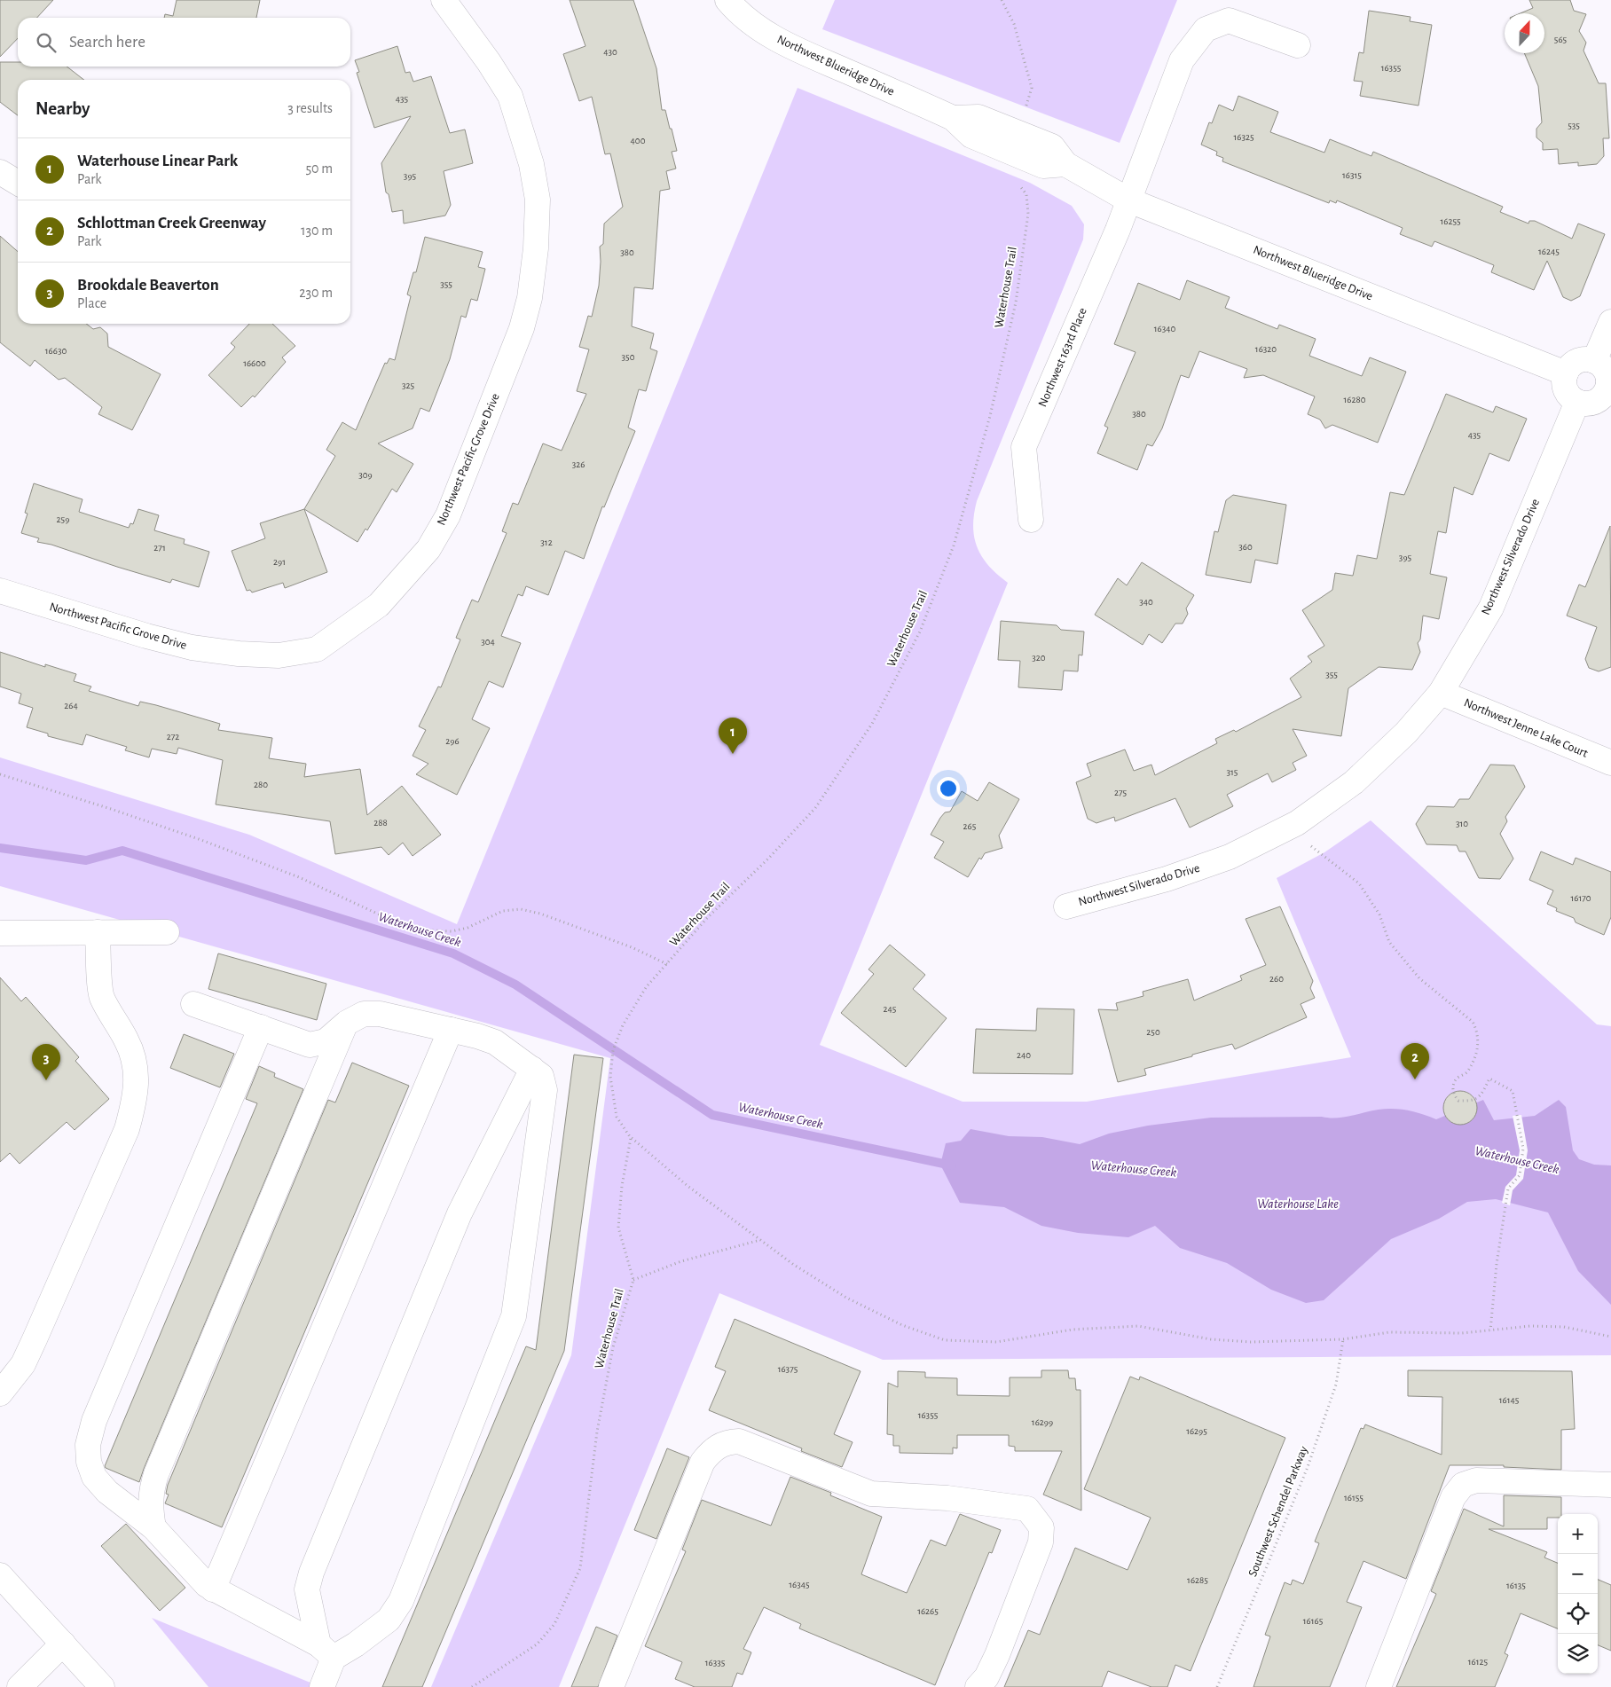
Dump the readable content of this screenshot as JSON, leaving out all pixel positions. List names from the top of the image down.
{
  "streets": {
    "street": [
      "Northwest Blueridge Drive",
      "Northwest 163rd Place",
      "Northwest Pacific Grove Drive",
      "Northwest Silverado Drive",
      "Northwest Jenne Lake Court"
    ],
    "path": ["Waterhouse Trail", "Southwest Schendel Parkway"]
  },
  "crossings": [
    ["Northwest Blueridge Drive", "Northwest 163rd Place"],
    ["Northwest Blueridge Drive", "Northwest Silverado Drive"],
    ["Northwest Silverado Drive", "Northwest Jenne Lake Court"]
  ],
  "water": ["Waterhouse Creek", "Waterhouse Lake"],
  "house_numbers": [
    "565",
    "430",
    "16355",
    "435",
    "535",
    "16325",
    "400",
    "16315",
    "395",
    "16255",
    "16245",
    "380",
    "355",
    "16340",
    "16320",
    "16630",
    "350",
    "16600",
    "325",
    "16280",
    "380",
    "435",
    "326",
    "309",
    "259",
    "312",
    "360",
    "271",
    "395",
    "291",
    "340",
    "304",
    "320",
    "355",
    "264",
    "272",
    "296",
    "315",
    "280",
    "275",
    "288",
    "310",
    "265",
    "16170",
    "260",
    "245",
    "250",
    "240",
    "16375",
    "16145",
    "16355",
    "16299",
    "16295",
    "16155",
    "16285",
    "16345",
    "16135",
    "16265",
    "16165",
    "16125",
    "16335"
  ],
  "north": "top",
  "page": {
    "search": "Search here",
    "heading": ["Nearby", "3 results"],
    "list": [
      {
        "mark": "1",
        "name": "Waterhouse Linear Park",
        "note": "Park",
        "value": "50 m"
      },
      {
        "mark": "2",
        "name": "Schlottman Creek Greenway",
        "note": "Park",
        "value": "130 m"
      },
      {
        "mark": "3",
        "name": "Brookdale Beaverton",
        "note": "Place",
        "value": "230 m"
      }
    ],
    "pins": ["1", "2", "3"],
    "map_buttons": ["+", "−"]
  }
}
